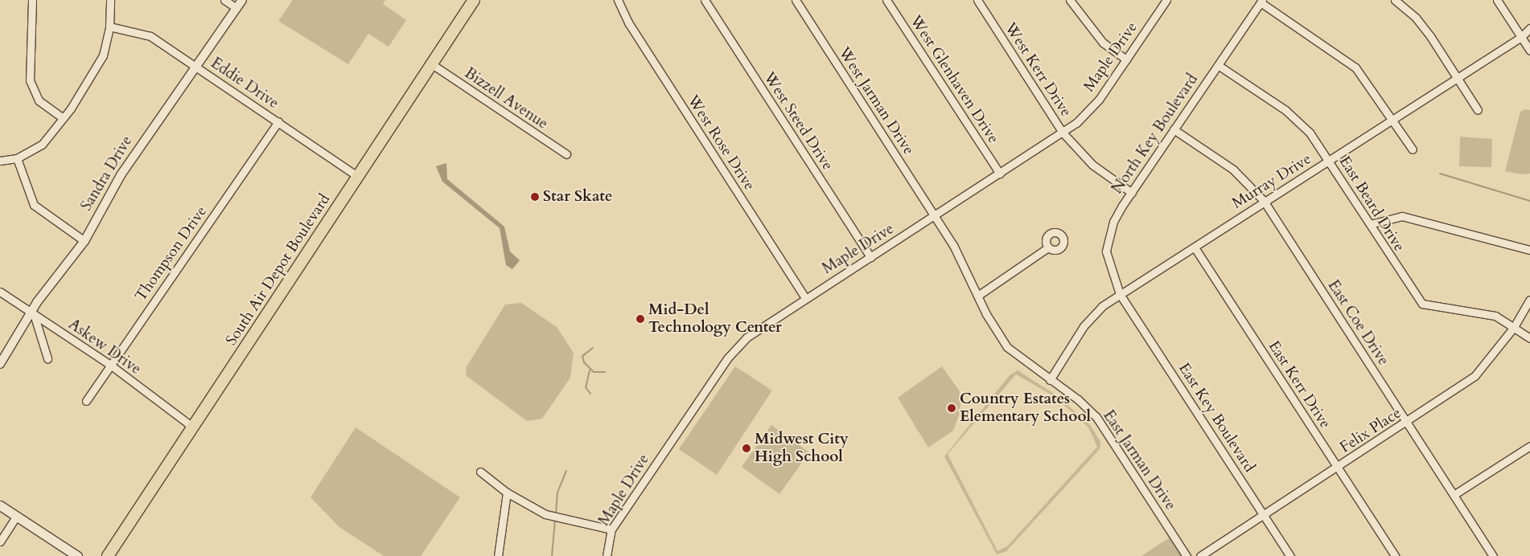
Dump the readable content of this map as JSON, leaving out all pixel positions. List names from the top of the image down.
{
  "streets": {
    "main road": ["South Air Depot Boulevard"],
    "street": [
      "Maple Drive",
      "West Kerr Drive",
      "West Glenhaven Drive",
      "Eddie Drive",
      "Bizzell Avenue",
      "West Jarman Drive",
      "West Steed Drive",
      "North Key Boulevard",
      "West Rose Drive",
      "Sandra Drive",
      "Murray Drive",
      "East Beard Drive",
      "Thompson Drive",
      "East Coe Drive",
      "Askew Drive",
      "East Kerr Drive",
      "East Key Boulevard",
      "Felix Place",
      "East Jarman Drive"
    ]
  },
  "crossings": [
    ["Maple Drive", "West Kerr Drive"],
    ["Maple Drive", "West Glenhaven Drive"],
    ["Maple Drive", "West Jarman Drive"],
    ["Maple Drive", "West Steed Drive"],
    ["Maple Drive", "West Rose Drive"],
    ["Maple Drive", "East Jarman Drive"],
    ["Eddie Drive", "Sandra Drive"],
    ["Eddie Drive", "Thompson Drive"],
    ["Eddie Drive", "South Air Depot Boulevard"],
    ["Bizzell Avenue", "South Air Depot Boulevard"],
    ["West Jarman Drive", "East Jarman Drive"],
    ["North Key Boulevard", "Murray Drive"],
    ["North Key Boulevard", "East Beard Drive"],
    ["North Key Boulevard", "East Coe Drive"],
    ["North Key Boulevard", "East Key Boulevard"],
    ["Sandra Drive", "Askew Drive"],
    ["Murray Drive", "East Beard Drive"],
    ["Murray Drive", "East Coe Drive"],
    ["Murray Drive", "East Kerr Drive"],
    ["Murray Drive", "East Key Boulevard"],
    ["Murray Drive", "East Jarman Drive"],
    ["East Beard Drive", "Felix Place"],
    ["Thompson Drive", "Askew Drive"],
    ["South Air Depot Boulevard", "Askew Drive"],
    ["East Coe Drive", "Felix Place"],
    ["East Kerr Drive", "Felix Place"],
    ["East Key Boulevard", "Felix Place"]
  ],
  "places": [
    "Star Skate",
    "Mid-Del Technology Center",
    "Country Estates Elementary School",
    "Midwest City High School"
  ]
}
